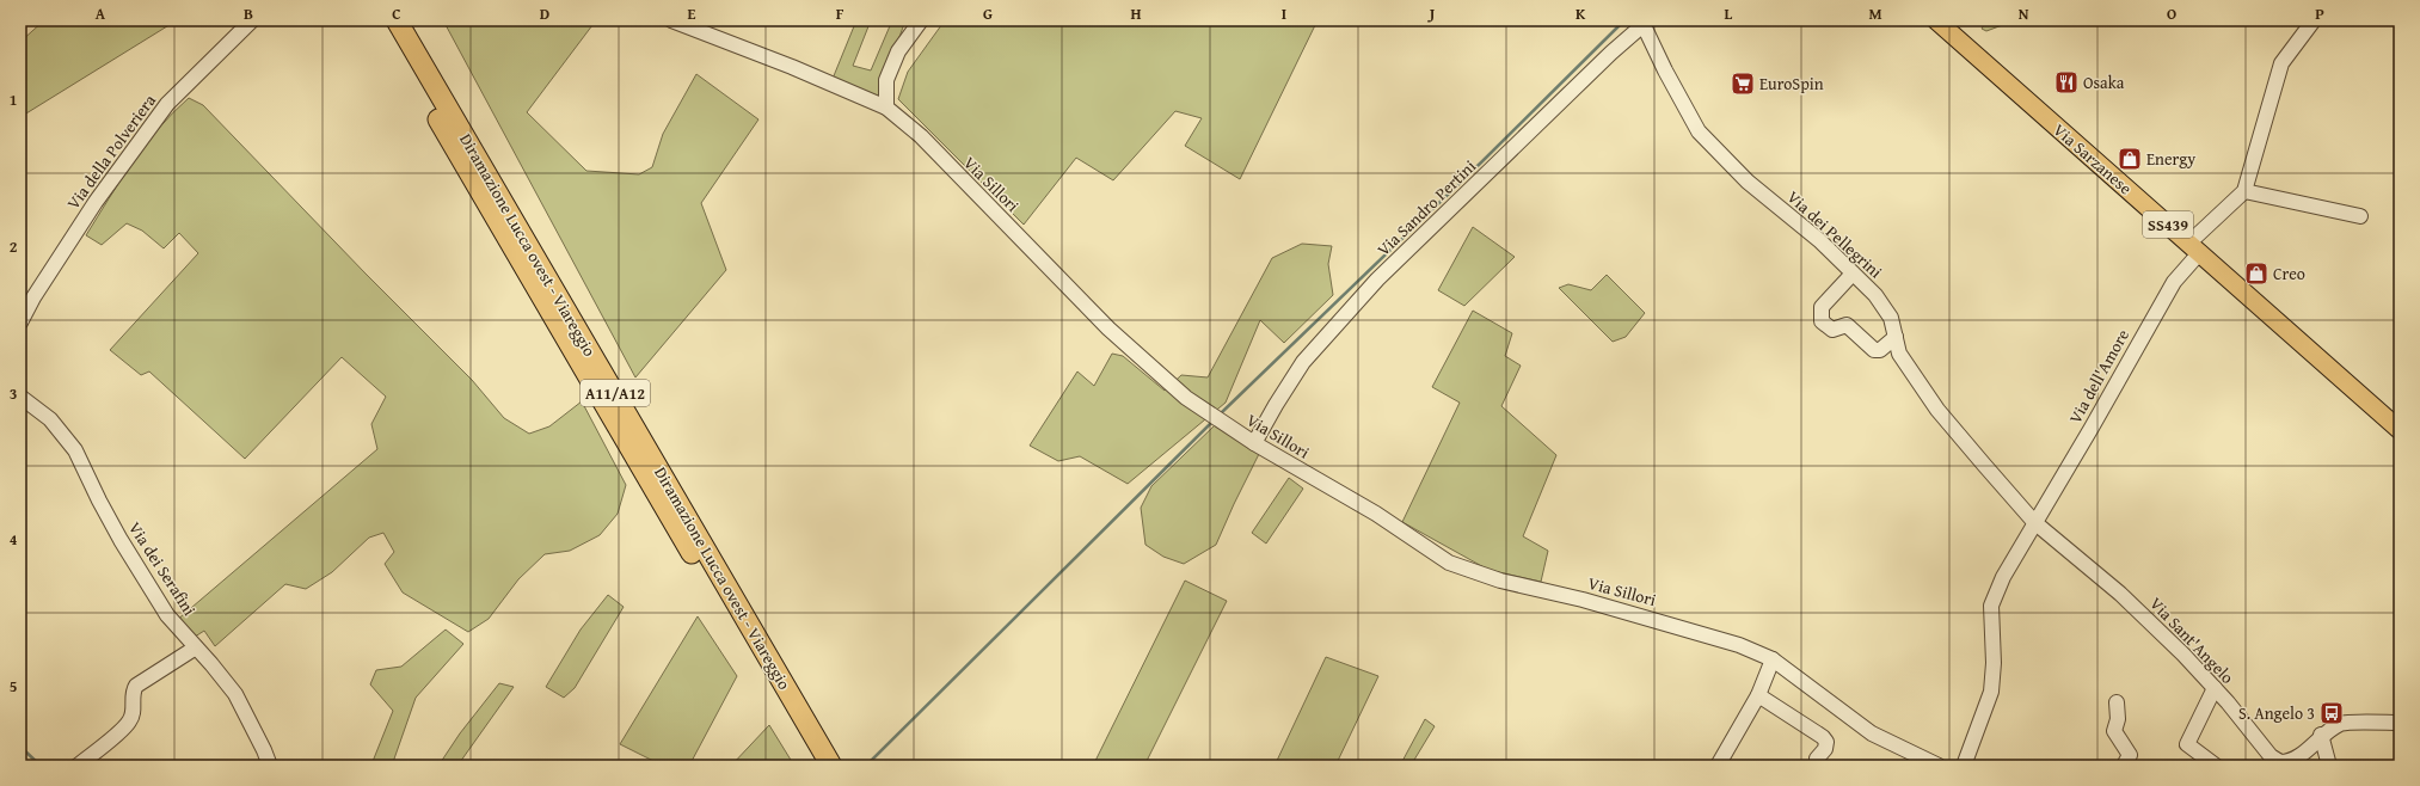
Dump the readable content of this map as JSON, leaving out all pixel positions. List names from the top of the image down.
{
  "streets": {
    "highway": ["Diramazione Lucca ovest - Viareggio", "A11/A12"],
    "main road": ["Via Sarzanese", "SS439"],
    "street": [
      "Via della Polveriera",
      "Via Sillori",
      "Via Sandro Pertini",
      "Via dei Pellegrini",
      "Via dell'Amore",
      "Via dei Serafini",
      "Via Sant'Angelo"
    ]
  },
  "crossings": [
    ["Via Sarzanese", "Via dell'Amore"],
    ["Via Sillori", "Via Sandro Pertini"],
    ["Via Sandro Pertini", "Via dei Pellegrini"],
    ["Via dei Pellegrini", "Via dell'Amore"],
    ["Via dei Pellegrini", "Via Sant'Angelo"],
    ["Via dell'Amore", "Via Sant'Angelo"]
  ],
  "places": {
    "restaurant": ["Osaka"],
    "supermarket": ["EuroSpin"],
    "shop": ["Energy", "Creo"],
    "bus stop": ["S. Angelo 3"]
  },
  "grid": {
    "columns": [
      "A",
      "B",
      "C",
      "D",
      "E",
      "F",
      "G",
      "H",
      "I",
      "J",
      "K",
      "L",
      "M",
      "N",
      "O",
      "P"
    ],
    "rows": [
      "1",
      "2",
      "3",
      "4",
      "5"
    ]
  }
}
